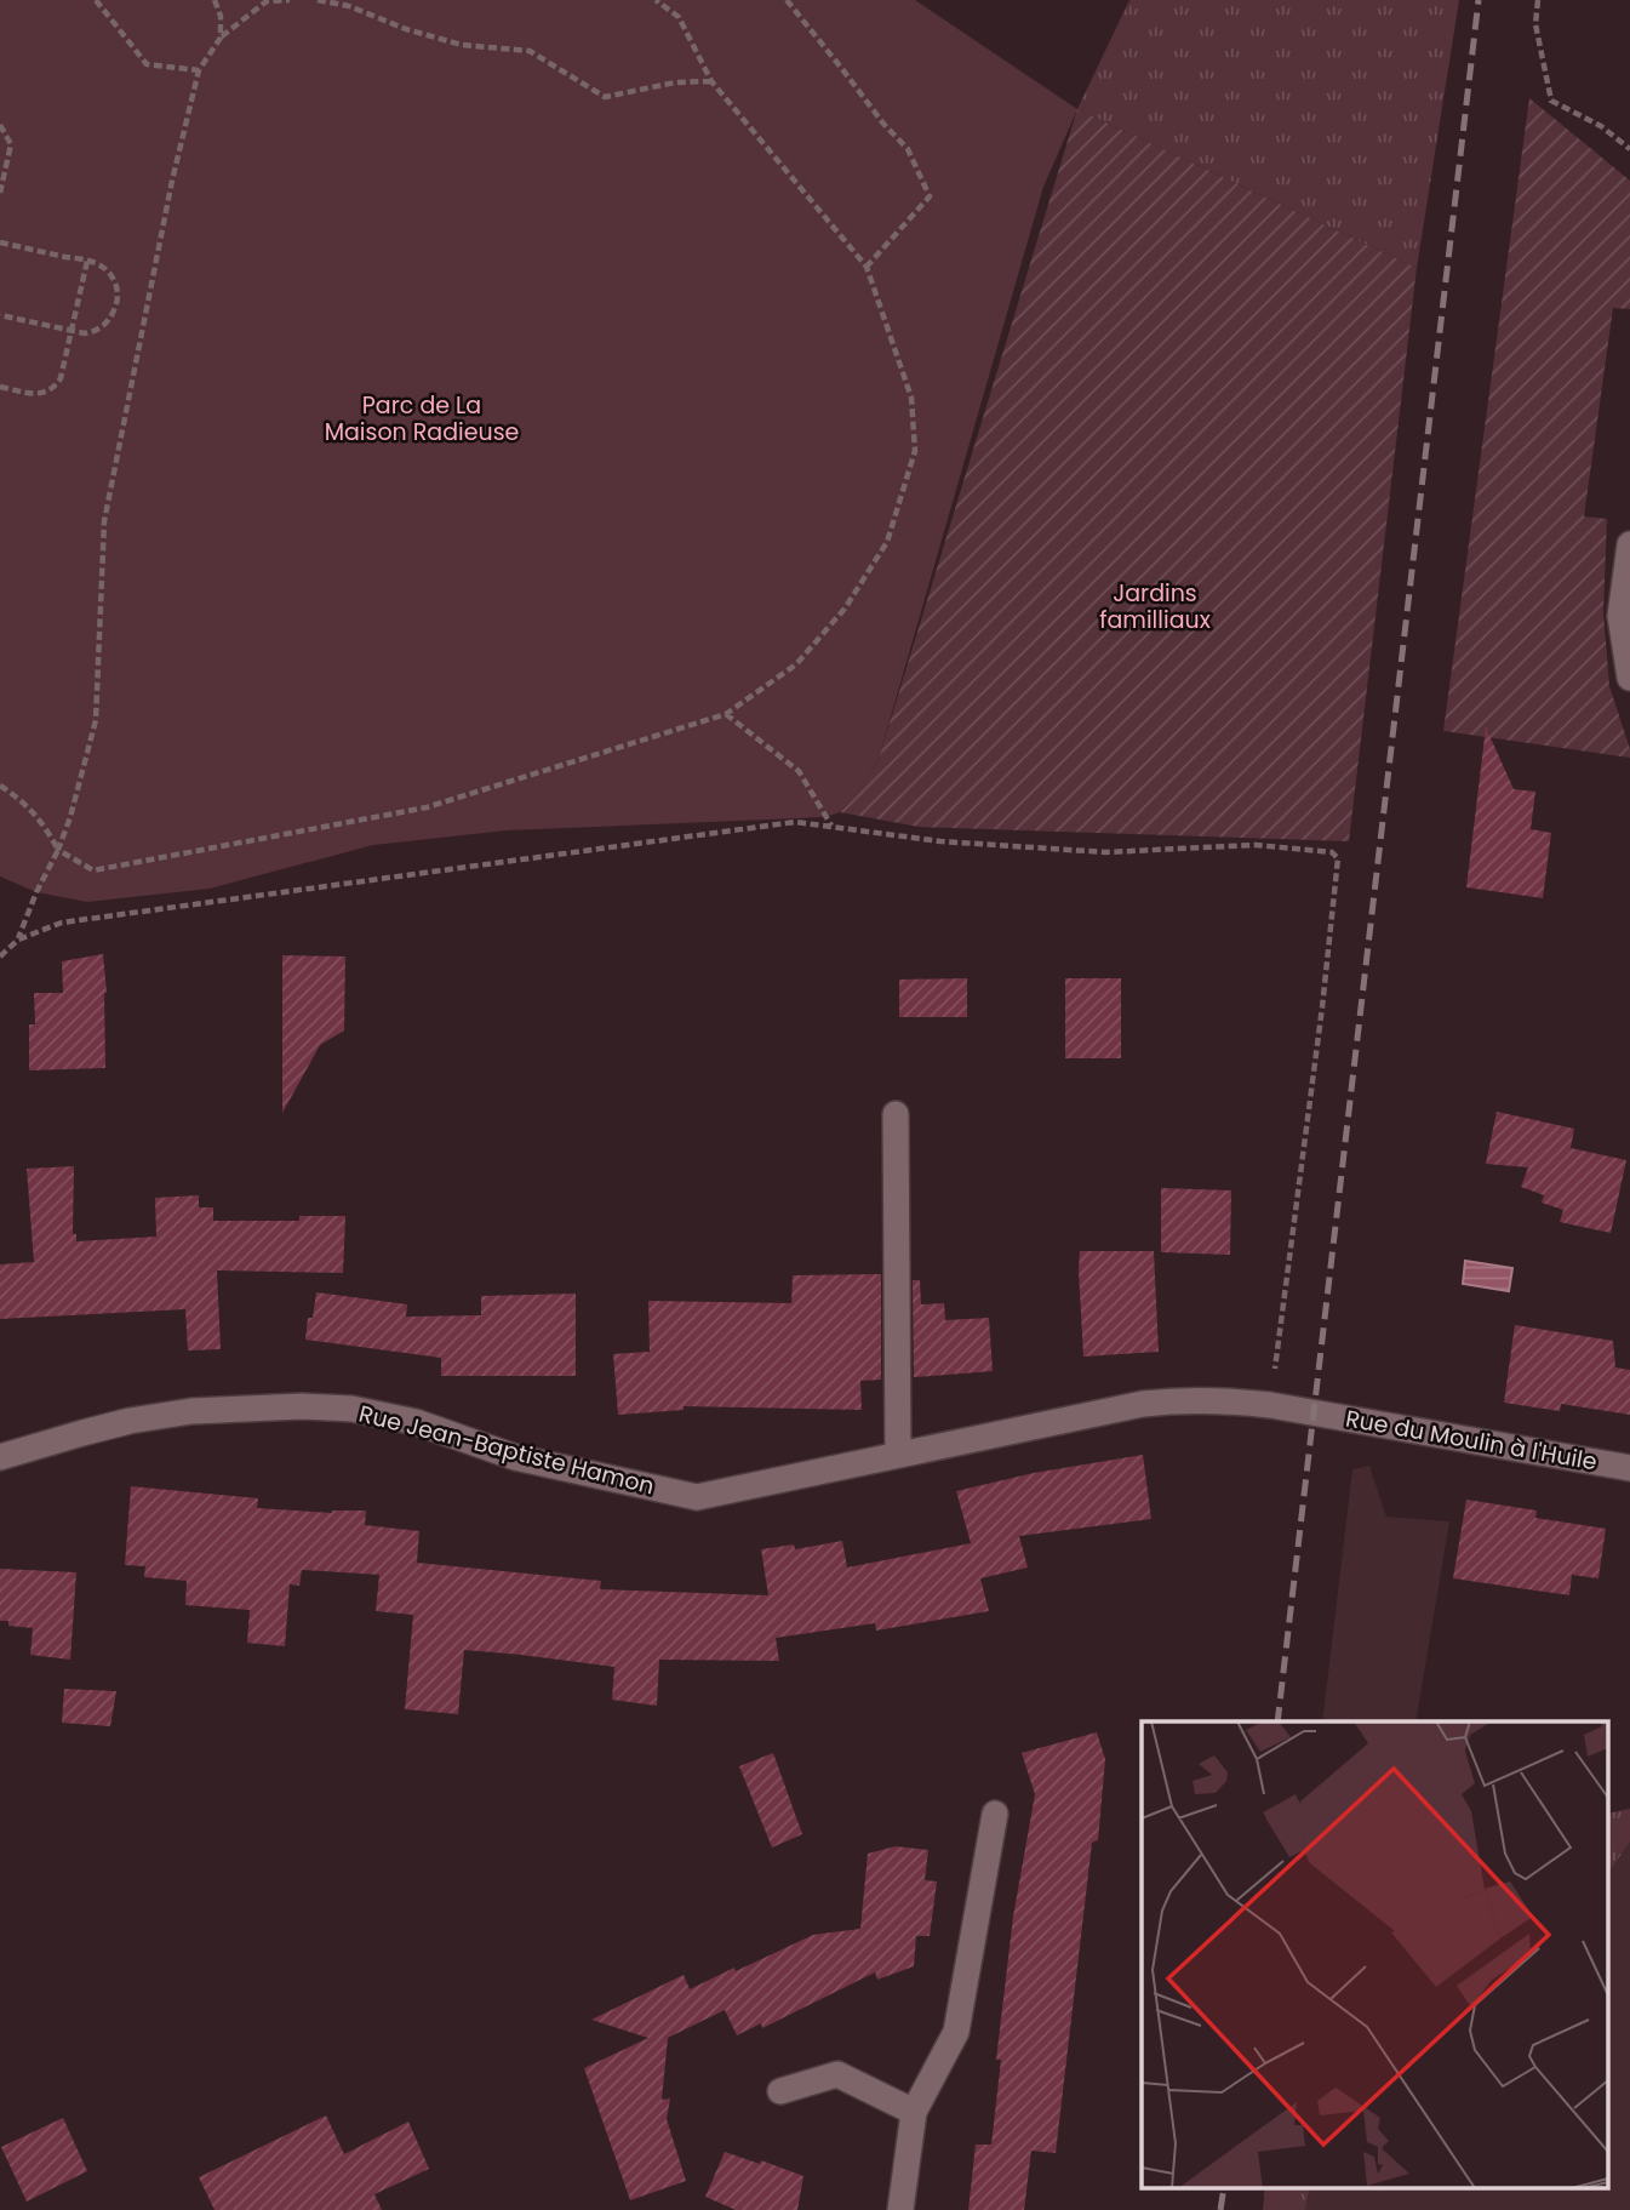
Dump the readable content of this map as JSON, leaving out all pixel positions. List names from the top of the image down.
{
  "streets": {
    "street": ["Rue du Moulin à l'Huile", "Rue Jean-Baptiste Hamon"]
  },
  "crossings": [
    ["Rue du Moulin à l'Huile", "Rue Jean-Baptiste Hamon"]
  ],
  "parks": ["Parc de La Maison Radieuse", "Jardins familliaux"]
}
